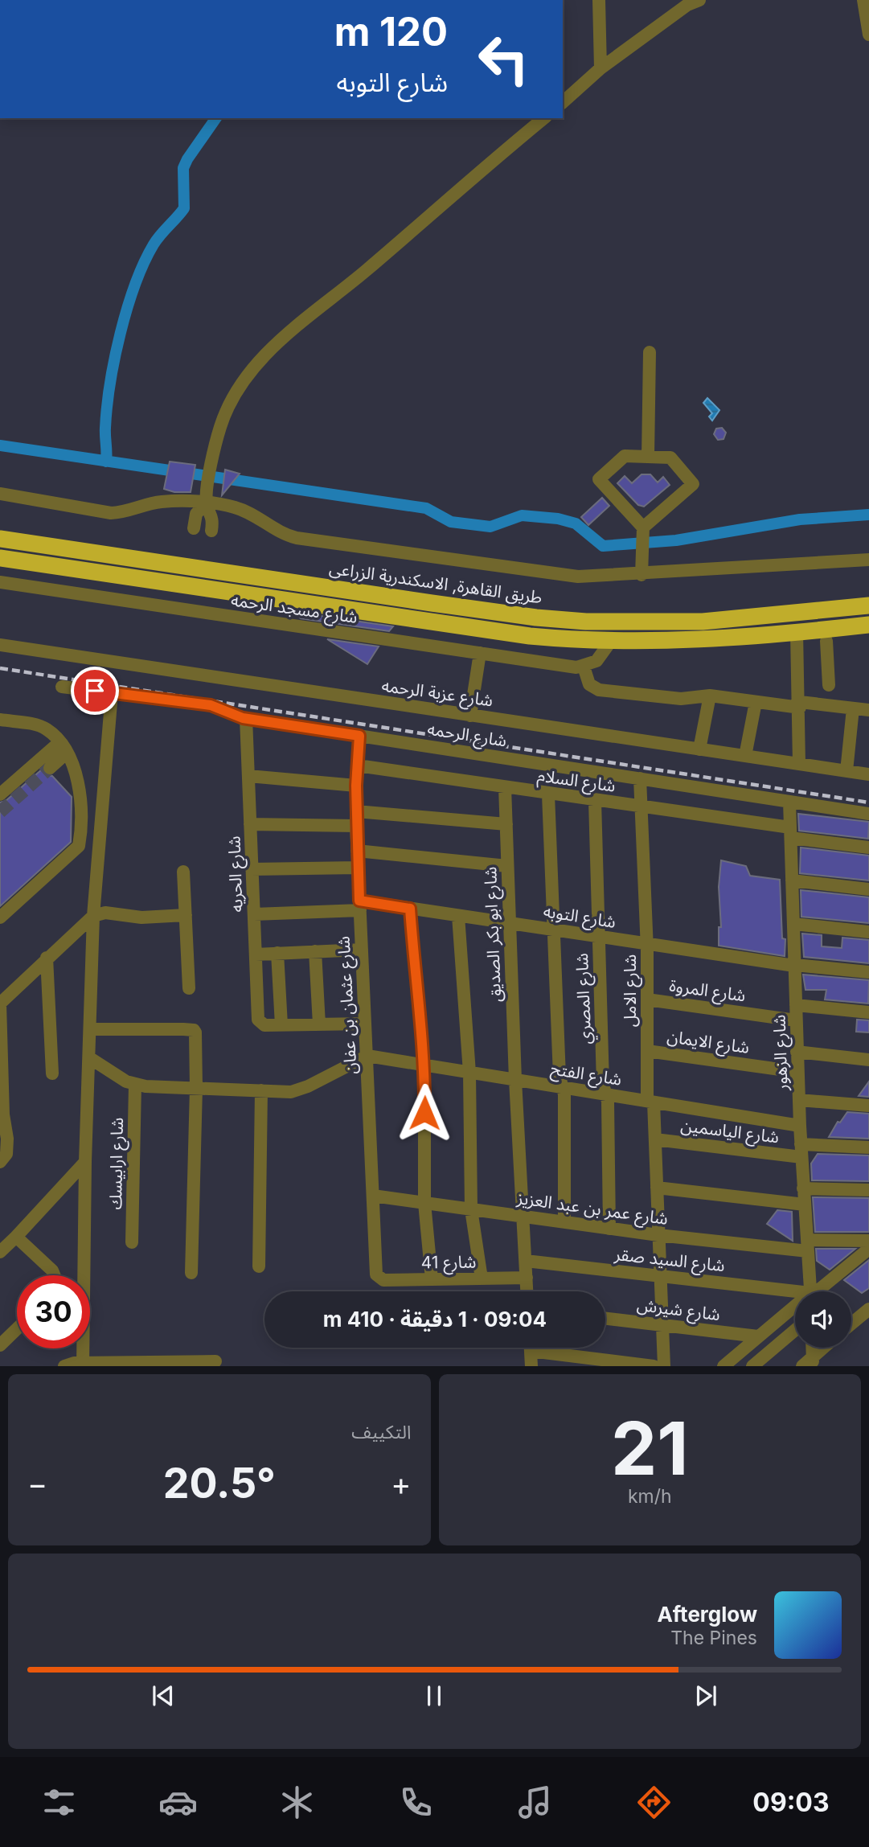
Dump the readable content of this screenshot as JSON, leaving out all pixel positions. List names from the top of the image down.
{
  "streets": {
    "highway": ["طريق القاهرة, الاسكندرية الزراعى"],
    "street": [
      "شارع مسجد الرحمه",
      "شارع عزبة الرحمه",
      "شارع الرحمه",
      "شارع السلام",
      "شارع الحريه",
      "شارع التوبه",
      "شارع ابو بكر الصديق",
      "شارع الامل",
      "شارع المروة",
      "شارع المصري",
      "شارع عثمان بن عفان",
      "شارع الايمان",
      "شارع الزهور",
      "شارع الفتح",
      "شارع الياسمين",
      "شارع ارابيسك",
      "شارع عمر بن عبد العزيز",
      "شارع السيد صقر",
      "شارع 41",
      "شارع شيرش"
    ]
  },
  "crossings": [
    ["شارع الرحمه", "شارع الحريه"],
    ["شارع الرحمه", "شارع الامل"],
    ["شارع الرحمه", "شارع عثمان بن عفان"],
    ["شارع الرحمه", "شارع الزهور"],
    ["شارع السلام", "شارع ابو بكر الصديق"],
    ["شارع السلام", "شارع الامل"],
    ["شارع السلام", "شارع المصري"],
    ["شارع السلام", "شارع عثمان بن عفان"],
    ["شارع السلام", "شارع الزهور"],
    ["شارع الحريه", "شارع التوبه"],
    ["شارع التوبه", "شارع ابو بكر الصديق"],
    ["شارع التوبه", "شارع الامل"],
    ["شارع التوبه", "شارع المصري"],
    ["شارع التوبه", "شارع عثمان بن عفان"],
    ["شارع التوبه", "شارع الزهور"],
    ["شارع ابو بكر الصديق", "شارع الفتح"],
    ["شارع ابو بكر الصديق", "شارع عمر بن عبد العزيز"],
    ["شارع ابو بكر الصديق", "شارع السيد صقر"],
    ["شارع ابو بكر الصديق", "شارع 41"],
    ["شارع الامل", "شارع المروة"],
    ["شارع الامل", "شارع الايمان"],
    ["شارع الامل", "شارع الفتح"],
    ["شارع الامل", "شارع الياسمين"],
    ["شارع الامل", "شارع عمر بن عبد العزيز"],
    ["شارع الامل", "شارع السيد صقر"],
    ["شارع الامل", "شارع شيرش"],
    ["شارع المروة", "شارع الزهور"],
    ["شارع المصري", "شارع الفتح"],
    ["شارع المصري", "شارع عمر بن عبد العزيز"],
    ["شارع عثمان بن عفان", "شارع الفتح"],
    ["شارع عثمان بن عفان", "شارع عمر بن عبد العزيز"],
    ["شارع عثمان بن عفان", "شارع 41"],
    ["شارع الايمان", "شارع الزهور"],
    ["شارع الزهور", "شارع الفتح"],
    ["شارع الزهور", "شارع الياسمين"],
    ["شارع الزهور", "شارع عمر بن عبد العزيز"]
  ],
  "page": {
    "turn": ["120 m", "شارع التوبه"],
    "limit": "30",
    "trip": "09:04 · 1 دقيقة · 410 m",
    "tile": [
      ["21", "km/h"],
      "التكييف"
    ],
    "heat": ["−", "20.5°", "+"],
    "song": ["Afterglow", "The Pines"],
    "tabs": "09:03"
  }
}
